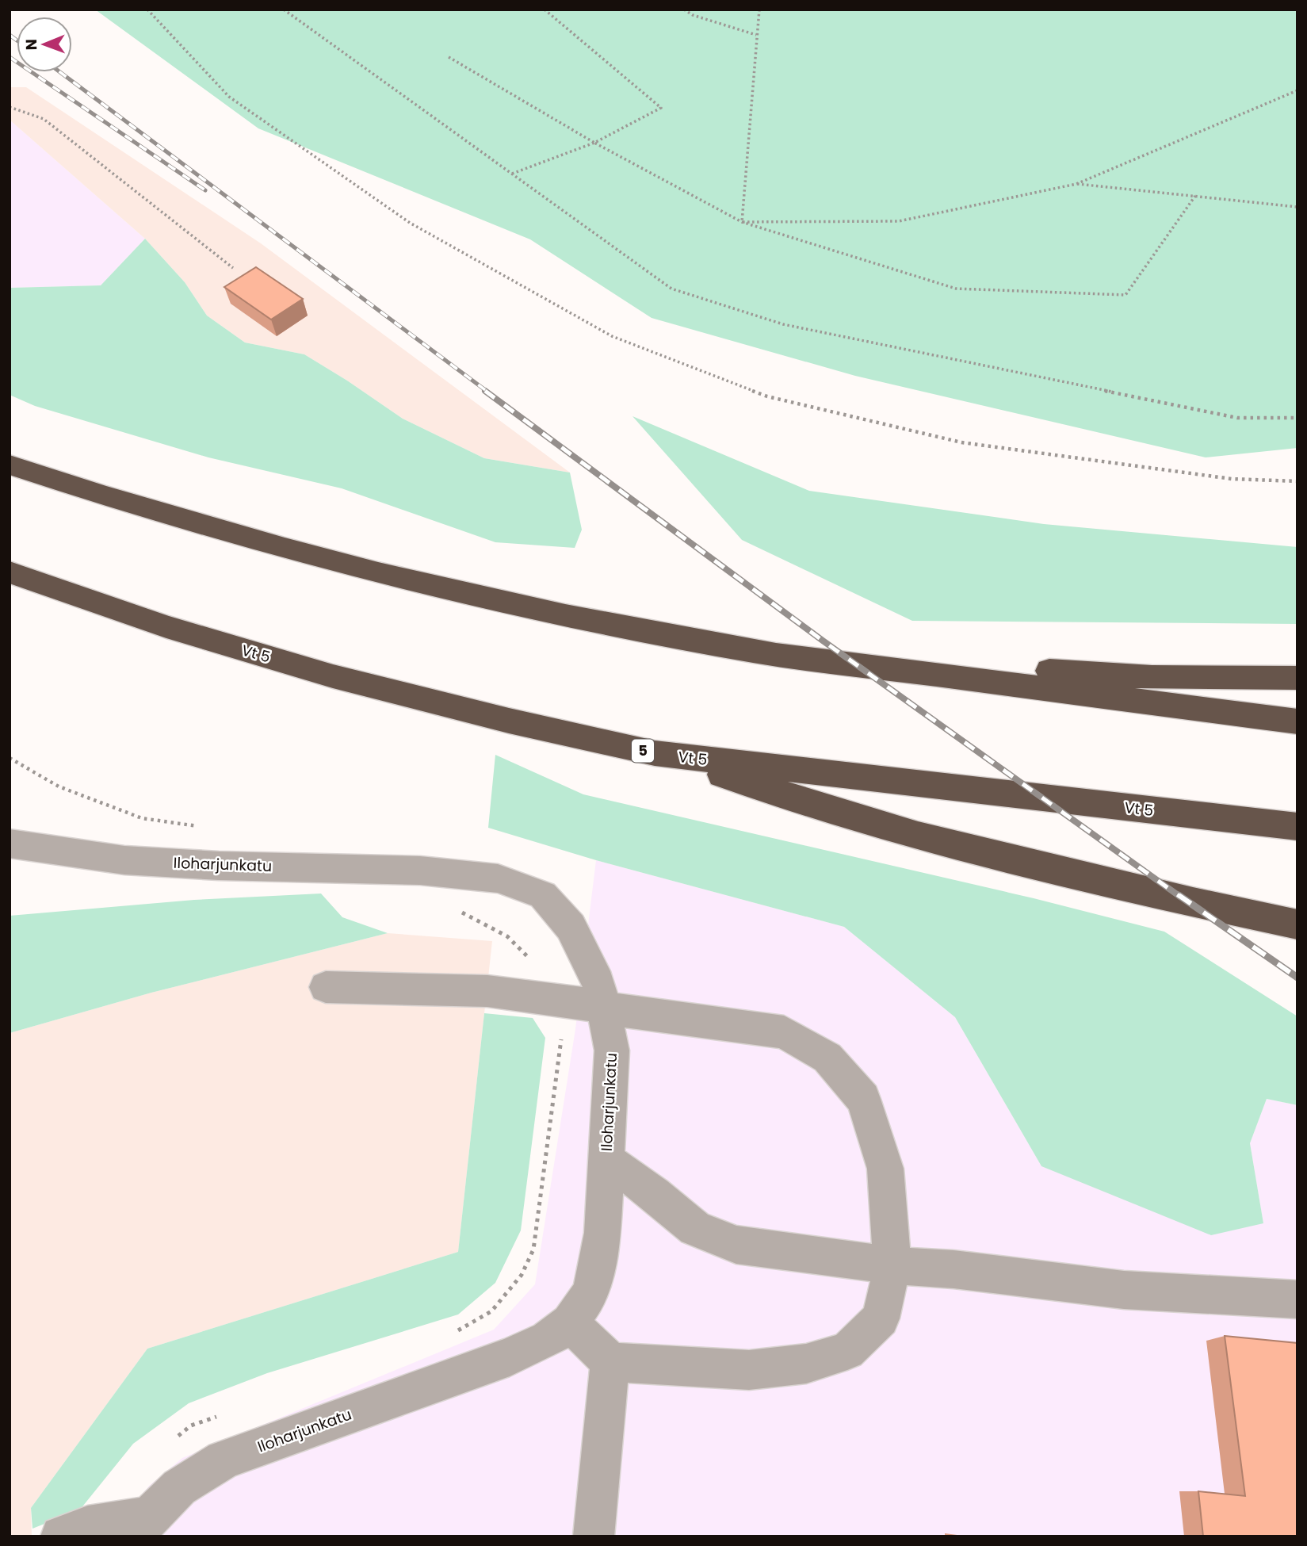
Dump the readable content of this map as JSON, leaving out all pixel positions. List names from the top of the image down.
{
  "streets": {
    "highway": ["Vt 5", "5"],
    "street": ["Iloharjunkatu"]
  },
  "north": "left"
}
